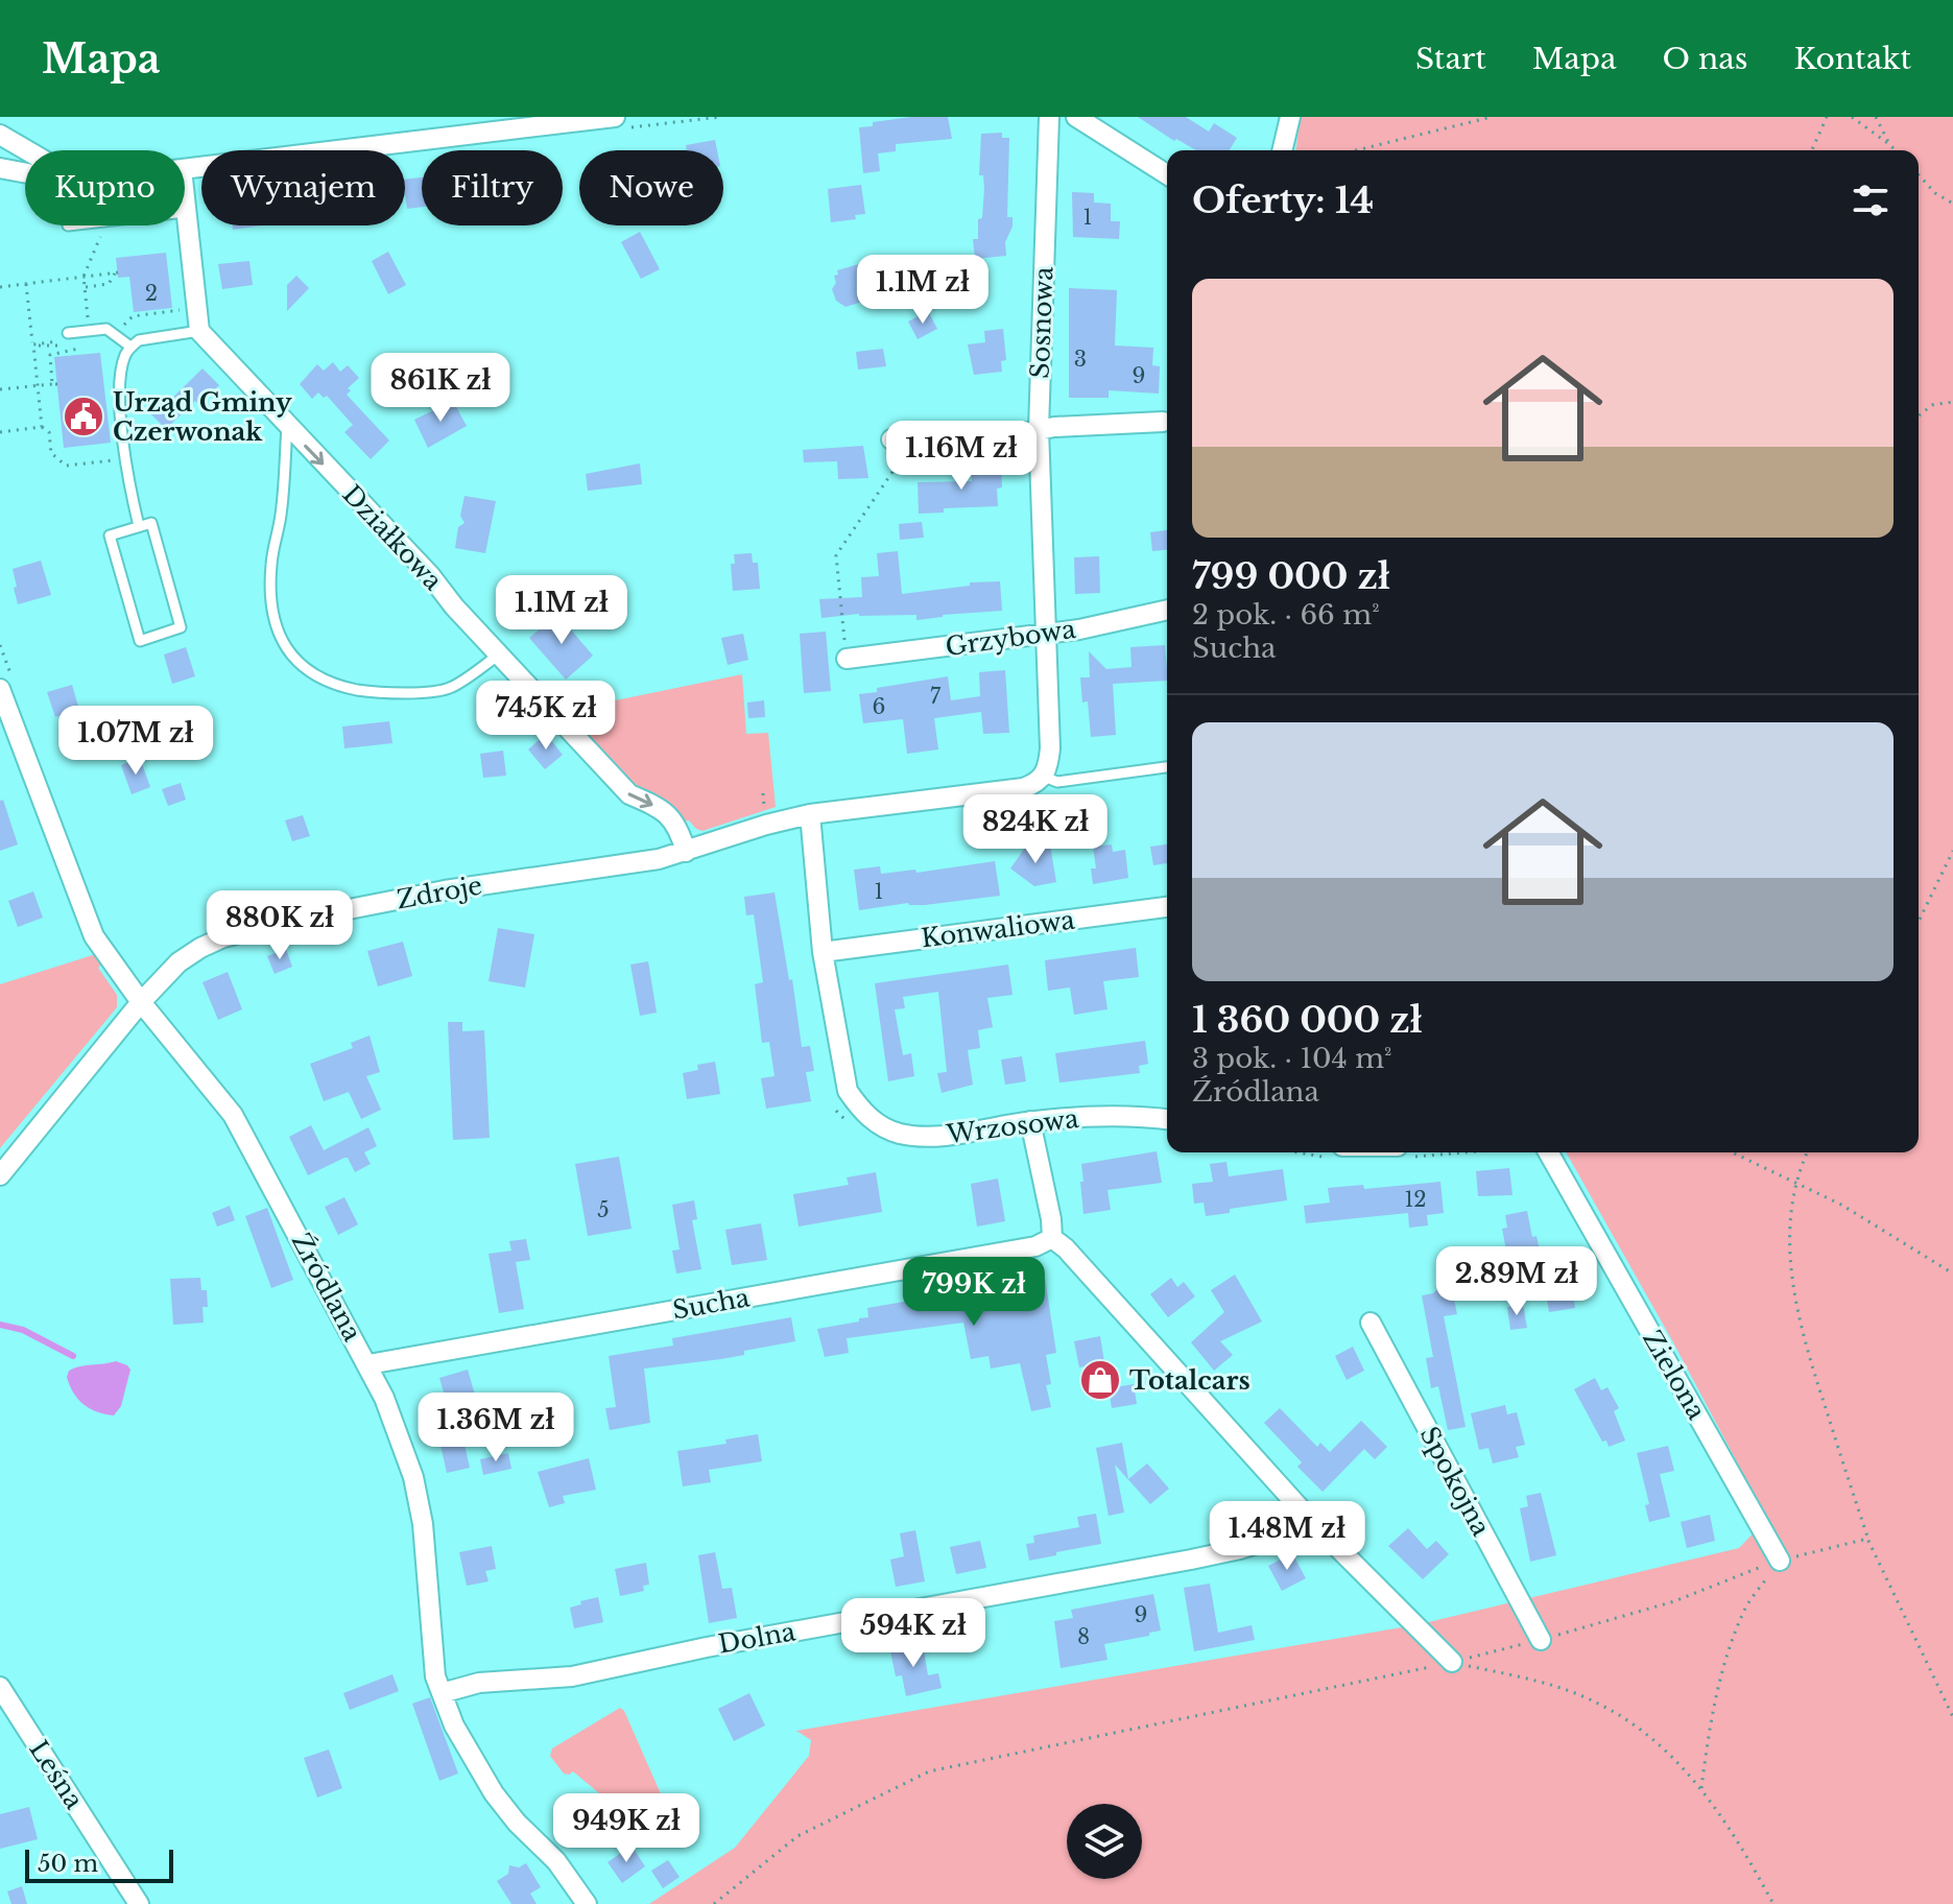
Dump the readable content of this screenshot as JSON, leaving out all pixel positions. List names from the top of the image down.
{
  "streets": {
    "street": [
      "Sosnowa",
      "Działkowa",
      "Grzybowa",
      "Zdroje",
      "Konwaliowa",
      "Wrzosowa",
      "Źródlana",
      "Sucha",
      "Zielona",
      "Spokojna",
      "Dolna",
      "Leśna"
    ]
  },
  "crossings": [
    ["Sosnowa", "Grzybowa"],
    ["Działkowa", "Zdroje"],
    ["Zdroje", "Źródlana"],
    ["Źródlana", "Sucha"],
    ["Źródlana", "Dolna"]
  ],
  "one_way": ["Działkowa"],
  "places": {
    "public building": ["Urząd Gminy Czerwonak"],
    "shop": ["Totalcars"]
  },
  "house_numbers": [
    "1",
    "2",
    "3",
    "9",
    "7",
    "6",
    "1",
    "12",
    "5",
    "9",
    "8"
  ],
  "scale_bar": "50 m",
  "page": {
    "header": "Mapa",
    "nav": [
      "Start",
      "Mapa",
      "O nas",
      "Kontakt"
    ],
    "chip": [
      "Kupno",
      "Wynajem",
      "Filtry",
      "Nowe"
    ],
    "heading": "Oferty: 14",
    "list": [
      {
        "name": "799 000 zł",
        "note": "2 pok. · 66 m² · Sucha"
      },
      {
        "name": "1 360 000 zł",
        "note": "3 pok. · 104 m² · Źródlana"
      }
    ],
    "price": [
      "1.1M zł",
      "861K zł",
      "1.16M zł",
      "1.1M zł",
      "745K zł",
      "1.07M zł",
      "824K zł",
      "880K zł",
      "2.89M zł",
      "799K zł",
      "1.36M zł",
      "1.48M zł",
      "594K zł",
      "949K zł"
    ],
    "scale": "50 m"
  }
}
